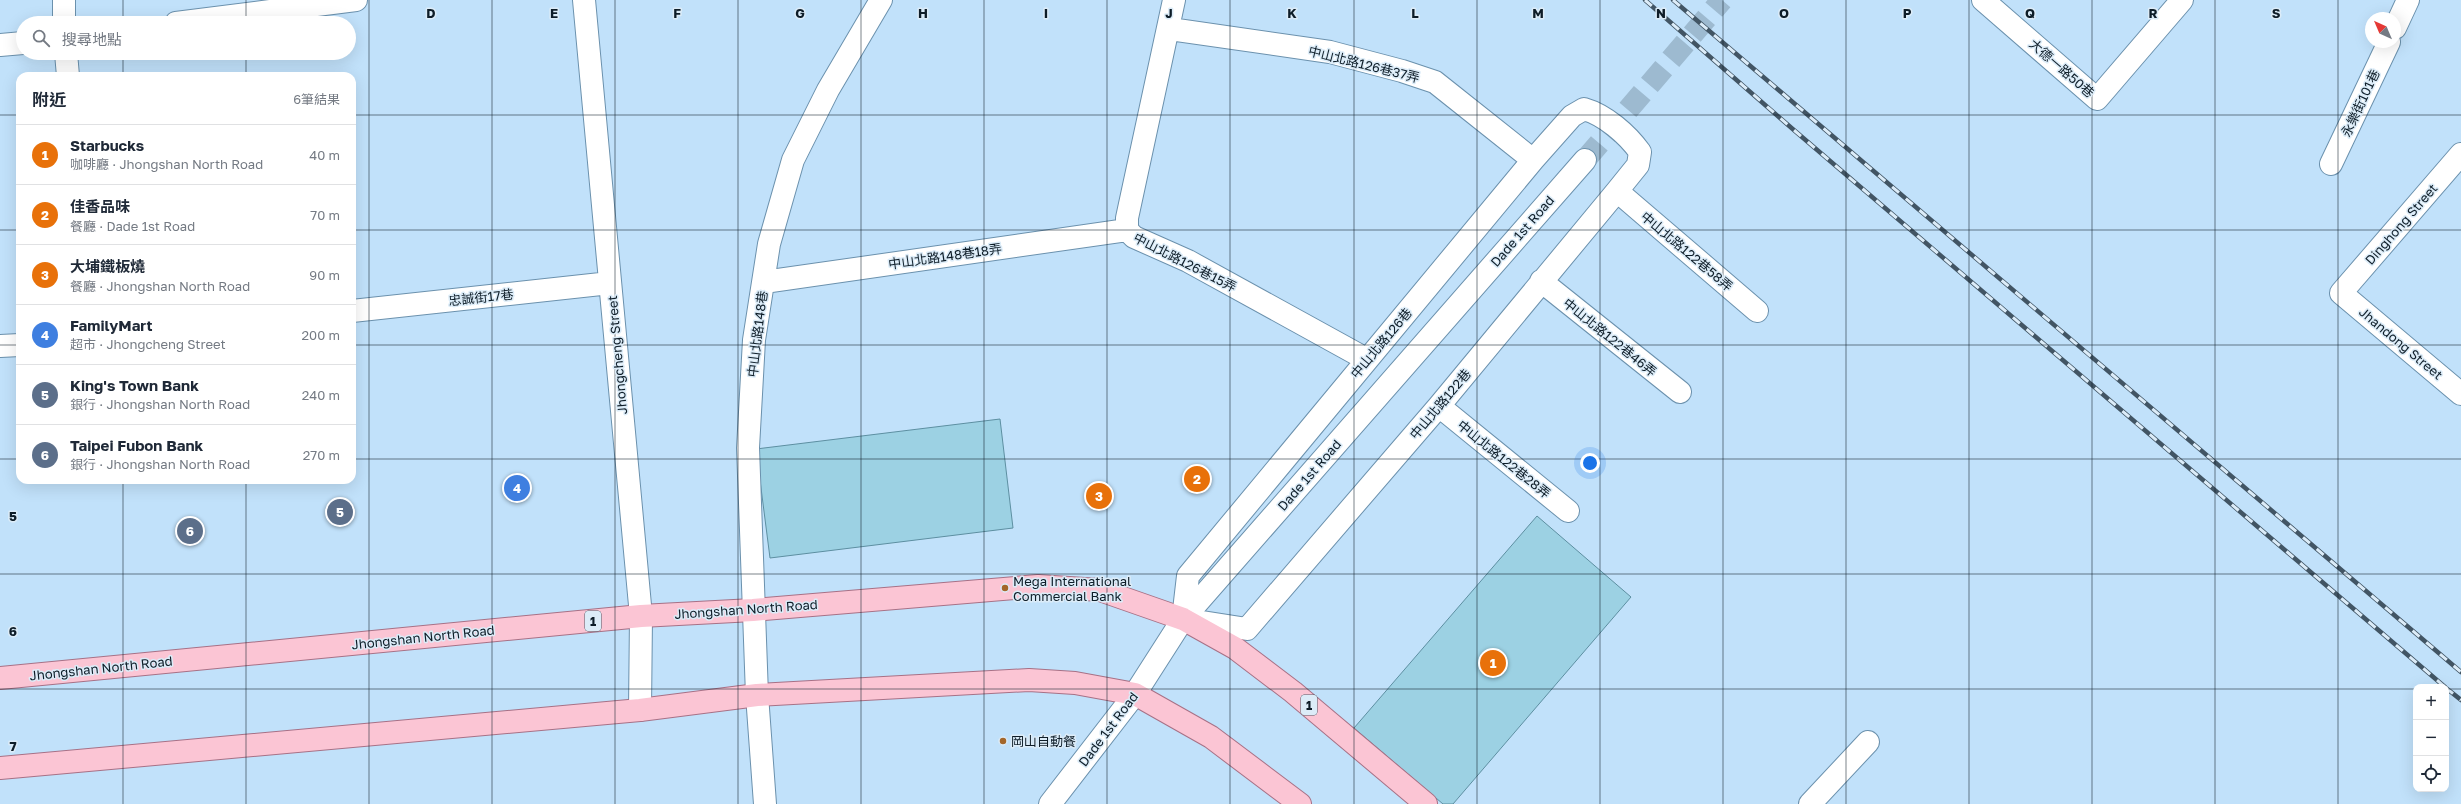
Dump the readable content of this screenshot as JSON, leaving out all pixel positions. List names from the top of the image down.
{
  "streets": {
    "main road": ["Jhongshan North Road", "1"],
    "street": [
      "中山北路126巷37弄",
      "大德一路50巷",
      "永樂街101巷",
      "Dinghong Street",
      "Dade 1st Road",
      "中山北路122巷58弄",
      "中山北路148巷18弄",
      "中山北路126巷15弄",
      "忠誠街17巷",
      "中山北路148巷",
      "中山北路122巷46弄",
      "中山北路126巷",
      "Jhandong Street",
      "Jhongcheng Street",
      "中山北路122巷",
      "中山北路122巷28弄"
    ]
  },
  "crossings": [
    ["中山北路126巷37弄", "中山北路126巷15弄"],
    ["中山北路126巷37弄", "中山北路126巷"],
    ["Dinghong Street", "Jhandong Street"],
    ["Dade 1st Road", "中山北路126巷"],
    ["Dade 1st Road", "中山北路122巷"],
    ["Dade 1st Road", "Jhongshan North Road"],
    ["中山北路122巷58弄", "中山北路122巷"],
    ["中山北路148巷18弄", "中山北路126巷15弄"],
    ["中山北路148巷18弄", "中山北路148巷"],
    ["中山北路126巷15弄", "中山北路126巷"],
    ["忠誠街17巷", "Jhongcheng Street"],
    ["中山北路148巷", "Jhongshan North Road"],
    ["中山北路122巷46弄", "中山北路122巷"],
    ["中山北路126巷", "中山北路122巷"],
    ["中山北路126巷", "Jhongshan North Road"],
    ["Jhongcheng Street", "Jhongshan North Road"],
    ["中山北路122巷", "中山北路122巷28弄"],
    ["中山北路122巷", "Jhongshan North Road"]
  ],
  "places": ["Mega International Commercial Bank", "岡山自動餐"],
  "north": "top left",
  "page": {
    "search": "搜尋地點",
    "heading": ["附近", "6筆結果"],
    "list": [
      {
        "mark": "1",
        "name": "Starbucks",
        "note": "咖啡廳 · Jhongshan North Road",
        "value": "40 m"
      },
      {
        "mark": "2",
        "name": "佳香品味",
        "note": "餐廳 · Dade 1st Road",
        "value": "70 m"
      },
      {
        "mark": "3",
        "name": "大埔鐵板燒",
        "note": "餐廳 · Jhongshan North Road",
        "value": "90 m"
      },
      {
        "mark": "4",
        "name": "FamilyMart",
        "note": "超市 · Jhongcheng Street",
        "value": "200 m"
      },
      {
        "mark": "5",
        "name": "King's Town Bank",
        "note": "銀行 · Jhongshan North Road",
        "value": "240 m"
      },
      {
        "mark": "6",
        "name": "Taipei Fubon Bank",
        "note": "銀行 · Jhongshan North Road",
        "value": "270 m"
      }
    ],
    "pins": [
      "2",
      "4",
      "3",
      "5",
      "6",
      "1"
    ],
    "map_buttons": ["+", "−"]
  },
  "grid": {
    "columns": [
      "D",
      "E",
      "F",
      "G",
      "H",
      "I",
      "J",
      "K",
      "L",
      "M",
      "N",
      "O",
      "P",
      "Q",
      "R",
      "S"
    ],
    "rows": ["5", "6", "7"]
  }
}
